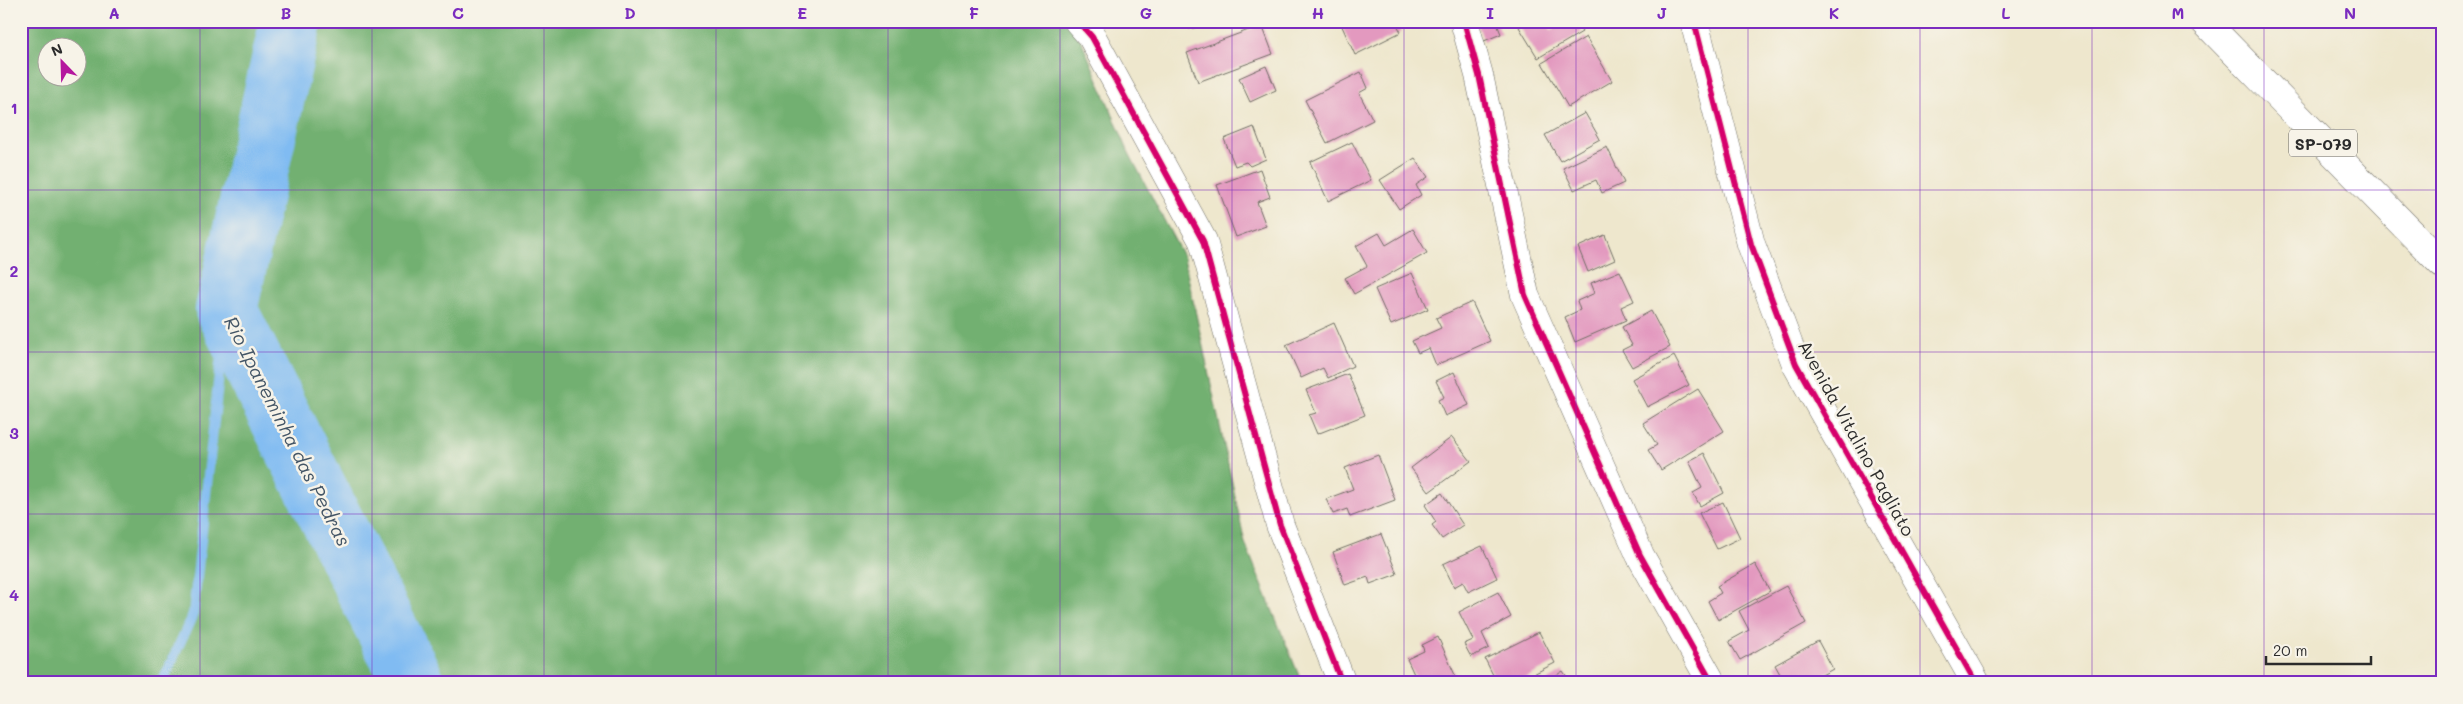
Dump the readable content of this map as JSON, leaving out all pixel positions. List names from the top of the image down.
{
  "streets": {
    "street": ["SP-079", "Avenida Vitalino Pagliato"]
  },
  "water": ["Rio Ipaneminha das Pedras"],
  "scale_bar": "20 m",
  "north": "top left",
  "grid": {
    "columns": [
      "A",
      "B",
      "C",
      "D",
      "E",
      "F",
      "G",
      "H",
      "I",
      "J",
      "K",
      "L",
      "M",
      "N"
    ],
    "rows": [
      "1",
      "2",
      "3",
      "4"
    ]
  }
}
